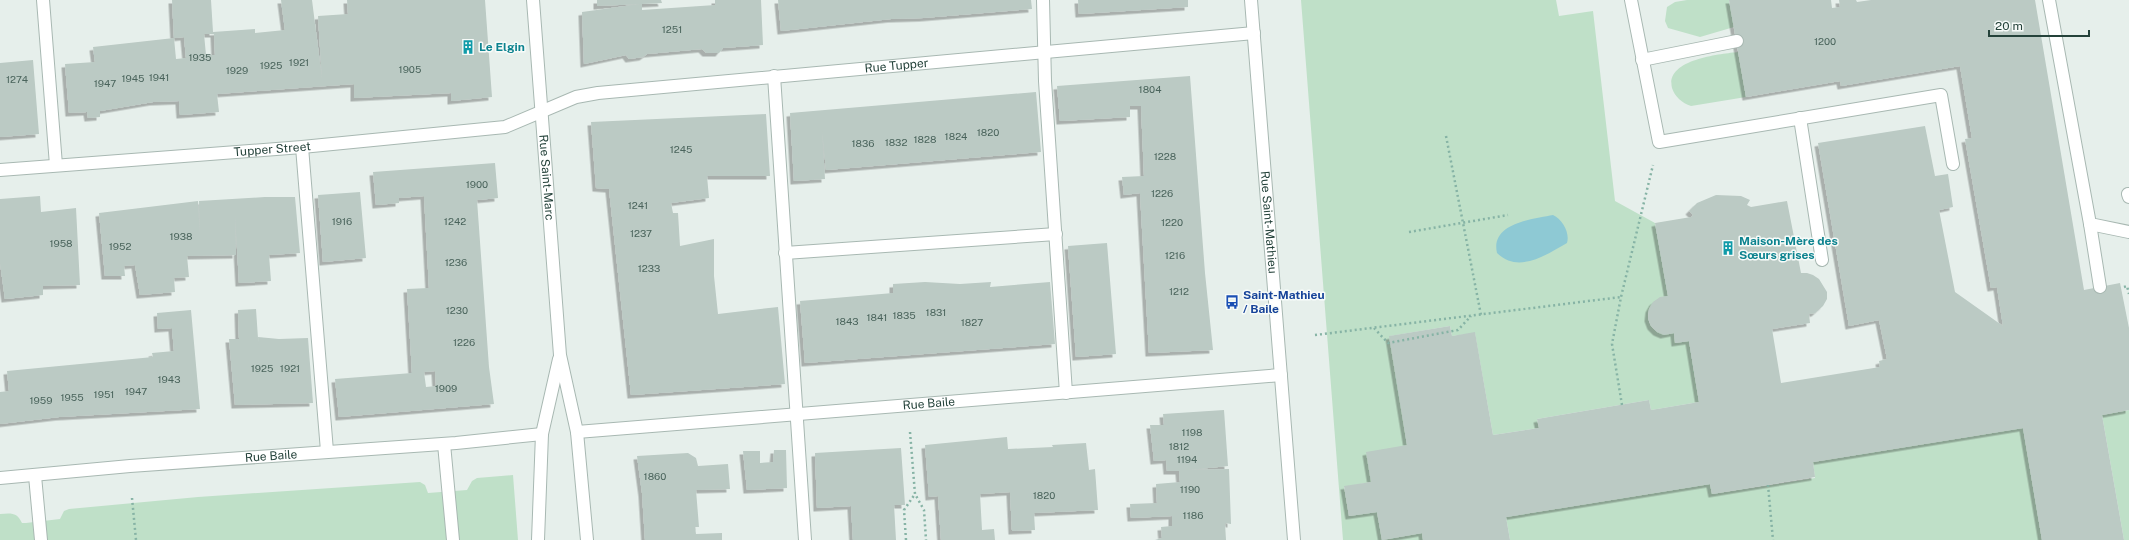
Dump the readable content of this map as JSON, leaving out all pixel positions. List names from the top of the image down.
{
  "streets": {
    "street": [
      "Rue Tupper",
      "Tupper Street",
      "Rue Saint-Marc",
      "Rue Saint-Mathieu",
      "Rue Baile"
    ]
  },
  "crossings": [
    ["Rue Tupper", "Tupper Street"],
    ["Rue Tupper", "Rue Saint-Marc"],
    ["Rue Tupper", "Rue Saint-Mathieu"],
    ["Tupper Street", "Rue Saint-Marc"],
    ["Rue Saint-Marc", "Rue Baile"],
    ["Rue Saint-Mathieu", "Rue Baile"]
  ],
  "places": {
    "building": ["Le Elgin", "Maison-Mère des Sœurs grises"],
    "bus stop": ["Saint-Mathieu / Baile"]
  },
  "house_numbers": [
    "1251",
    "1200",
    "1935",
    "1921",
    "1925",
    "1905",
    "1929",
    "1941",
    "1945",
    "1274",
    "1947",
    "1804",
    "1820",
    "1824",
    "1828",
    "1832",
    "1836",
    "1245",
    "1228",
    "1900",
    "1226",
    "1241",
    "1916",
    "1242",
    "1220",
    "1237",
    "1938",
    "1958",
    "1952",
    "1216",
    "1236",
    "1233",
    "1212",
    "1230",
    "1831",
    "1835",
    "1841",
    "1843",
    "1827",
    "1226",
    "1925",
    "1921",
    "1943",
    "1909",
    "1947",
    "1951",
    "1955",
    "1959",
    "1198",
    "1812",
    "1194",
    "1860",
    "1190",
    "1820",
    "1186"
  ],
  "scale_bar": "20 m"
}
